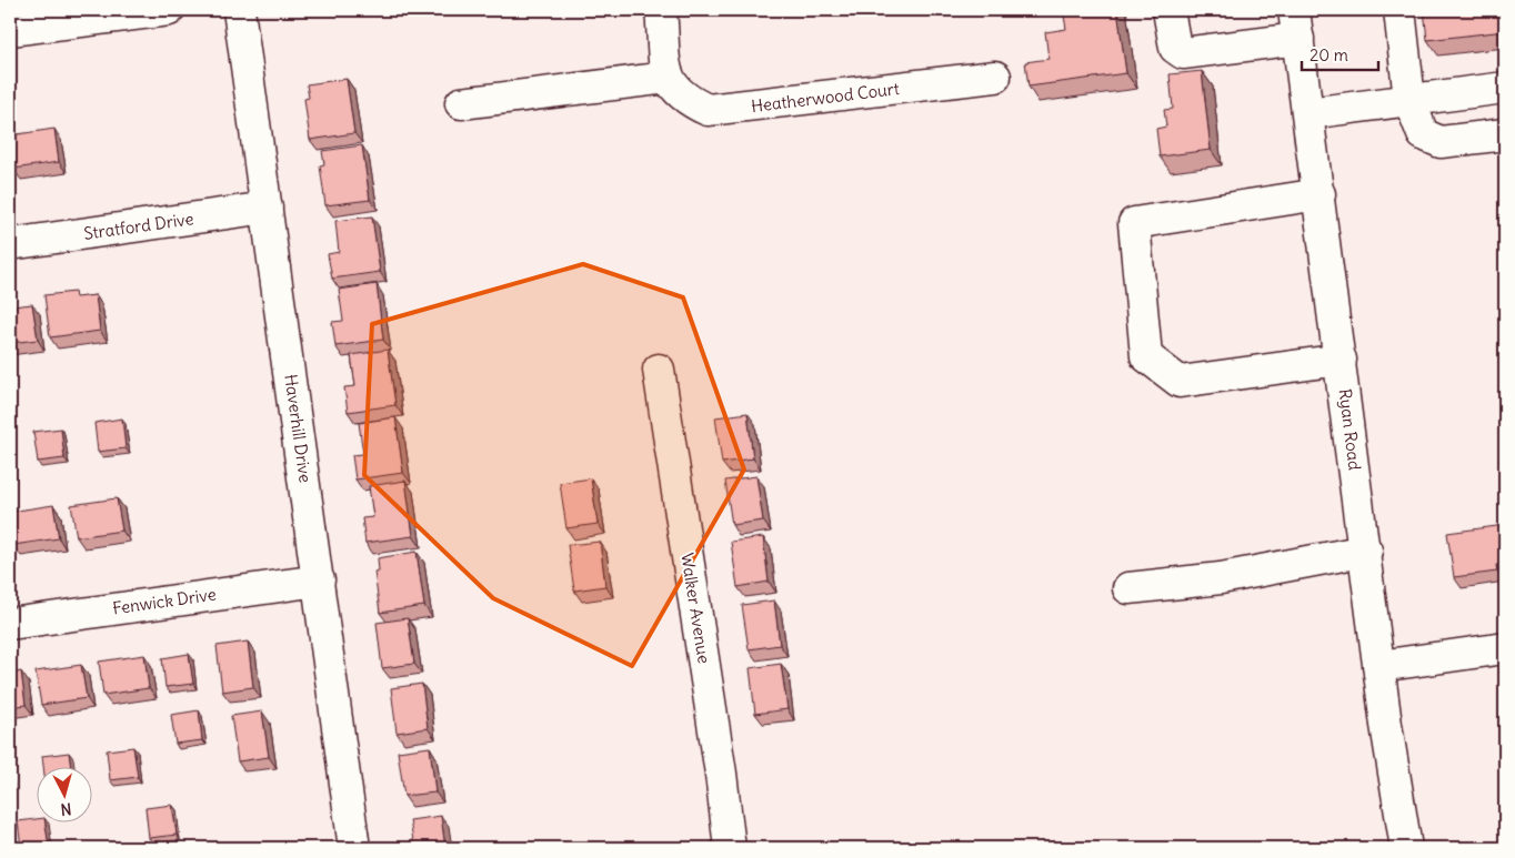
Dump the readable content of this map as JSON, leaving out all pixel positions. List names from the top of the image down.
{
  "streets": {
    "street": [
      "Heatherwood Court",
      "Stratford Drive",
      "Haverhill Drive",
      "Ryan Road",
      "Fenwick Drive",
      "Walker Avenue"
    ]
  },
  "crossings": [
    ["Stratford Drive", "Haverhill Drive"],
    ["Haverhill Drive", "Fenwick Drive"]
  ],
  "scale_bar": "20 m",
  "north": "bottom"
}
